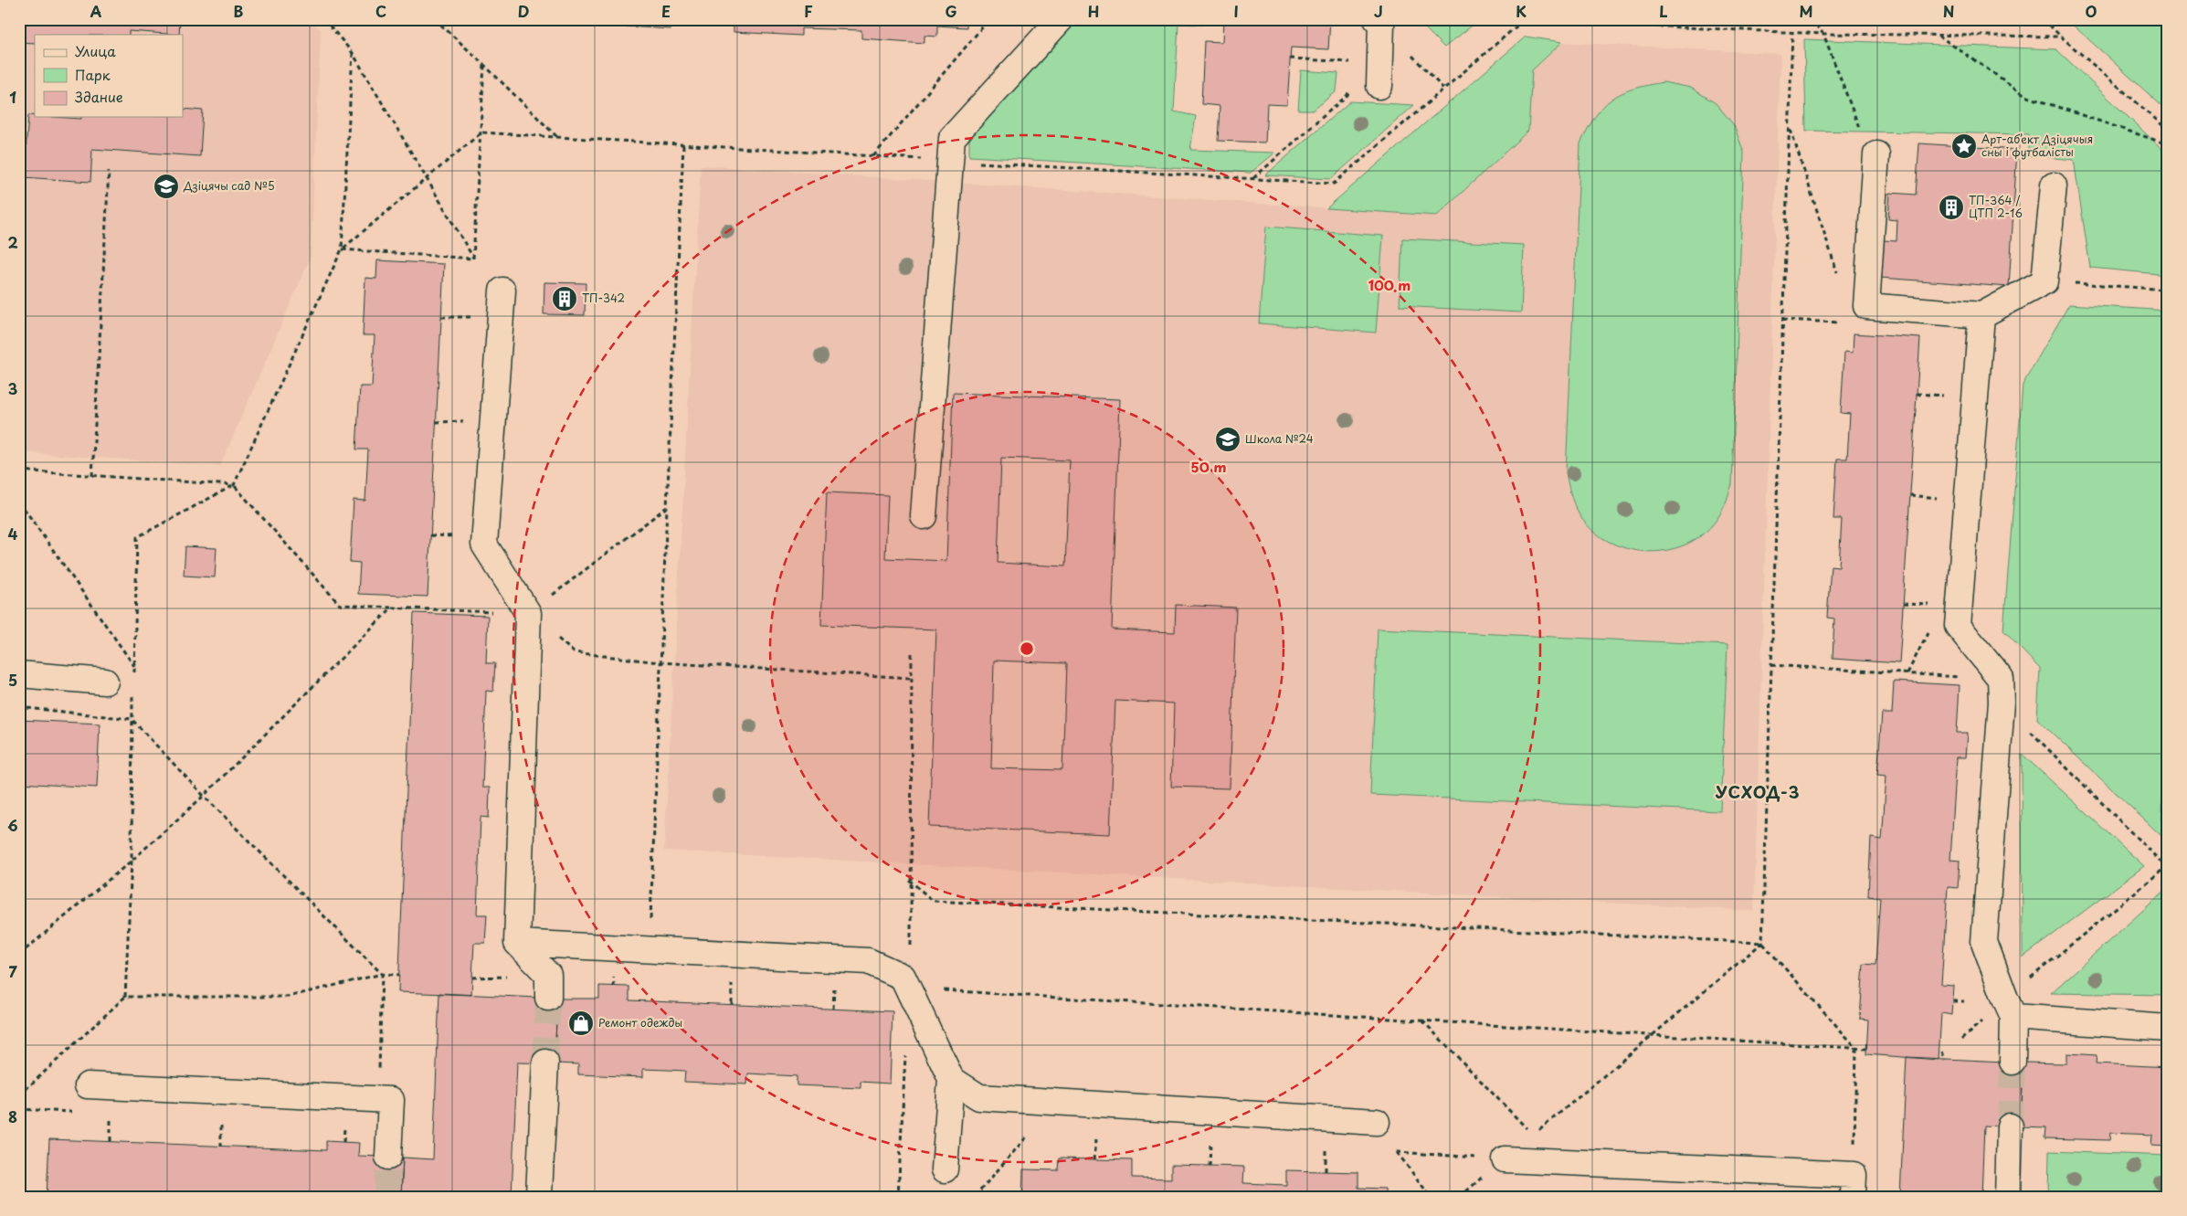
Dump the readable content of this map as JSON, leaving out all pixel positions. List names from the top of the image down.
{
  "districts": ["УСХОД-3"],
  "places": {
    "place": ["Арт-абʼект Дзіцячыя сны і футбалісты"],
    "school or university": ["Дзіцячы сад №5", "Школа №24"],
    "building": ["ТП-364 / ЦТП 2-16", "ТП-342"],
    "shop": ["Ремонт одежды"]
  },
  "legend": ["Улица", "Парк", "Здание"],
  "grid": {
    "columns": [
      "A",
      "B",
      "C",
      "D",
      "E",
      "F",
      "G",
      "H",
      "I",
      "J",
      "K",
      "L",
      "M",
      "N",
      "O"
    ],
    "rows": [
      "1",
      "2",
      "3",
      "4",
      "5",
      "6",
      "7",
      "8"
    ]
  },
  "rings": ["100 m", "50 m"]
}
